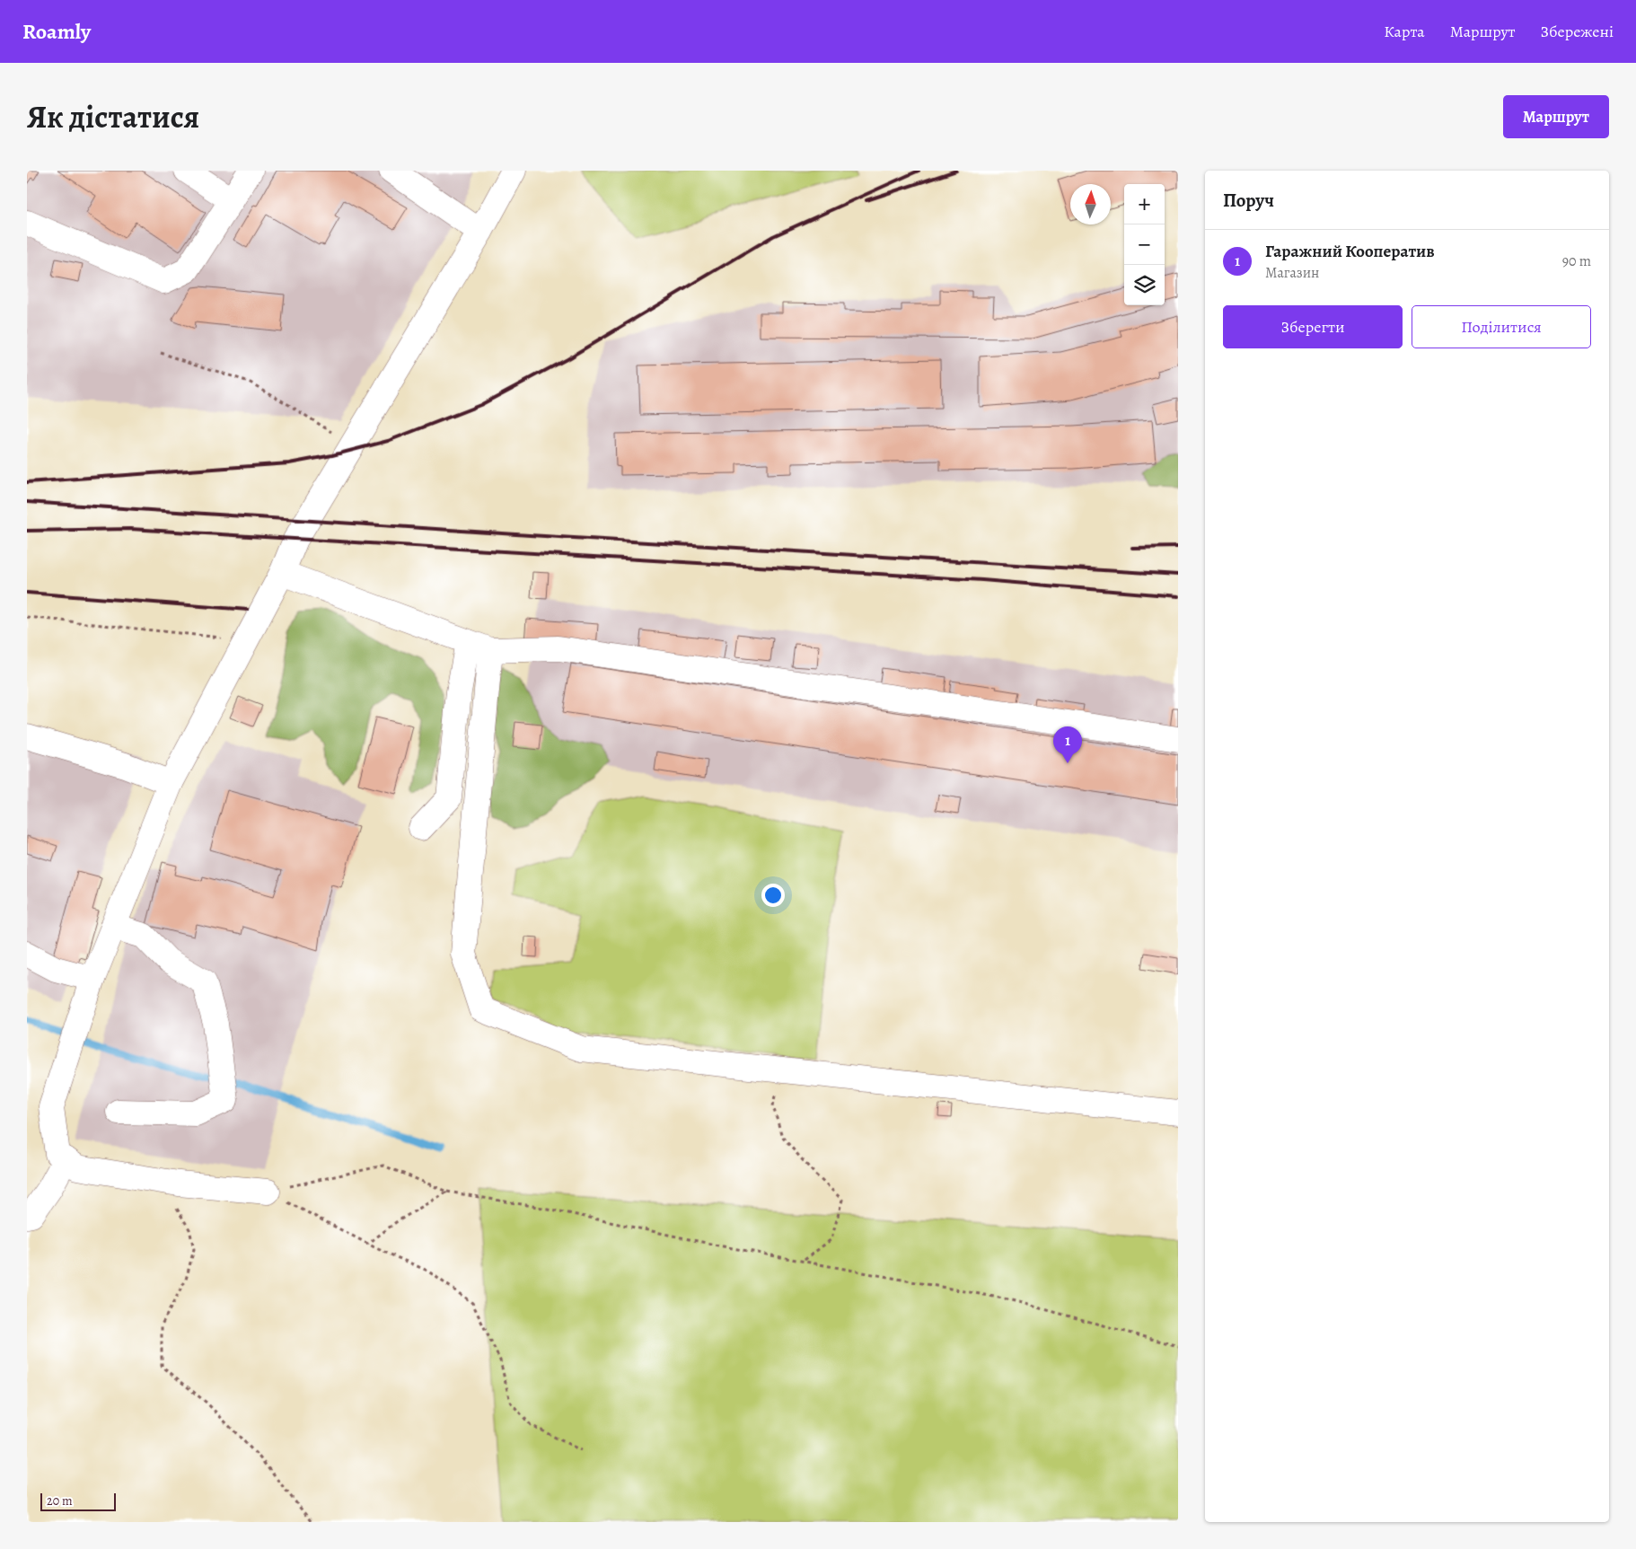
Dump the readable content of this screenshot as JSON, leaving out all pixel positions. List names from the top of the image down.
{
  "scale_bar": "20 m",
  "north": "top",
  "page": {
    "header": "Roamly",
    "nav": ["Карта", "Маршрут", "Збережені"],
    "title": "Як дістатися",
    "buttons": [
      "Маршрут",
      ["Зберегти", "Поділитися"]
    ],
    "heading": "Поруч",
    "map_buttons": ["+", "−"],
    "list": [
      {
        "mark": "1",
        "name": "Гаражний Кооператив",
        "note": "Магазин",
        "value": "90 m"
      }
    ],
    "pins": "1",
    "scale": "20 m"
  }
}
